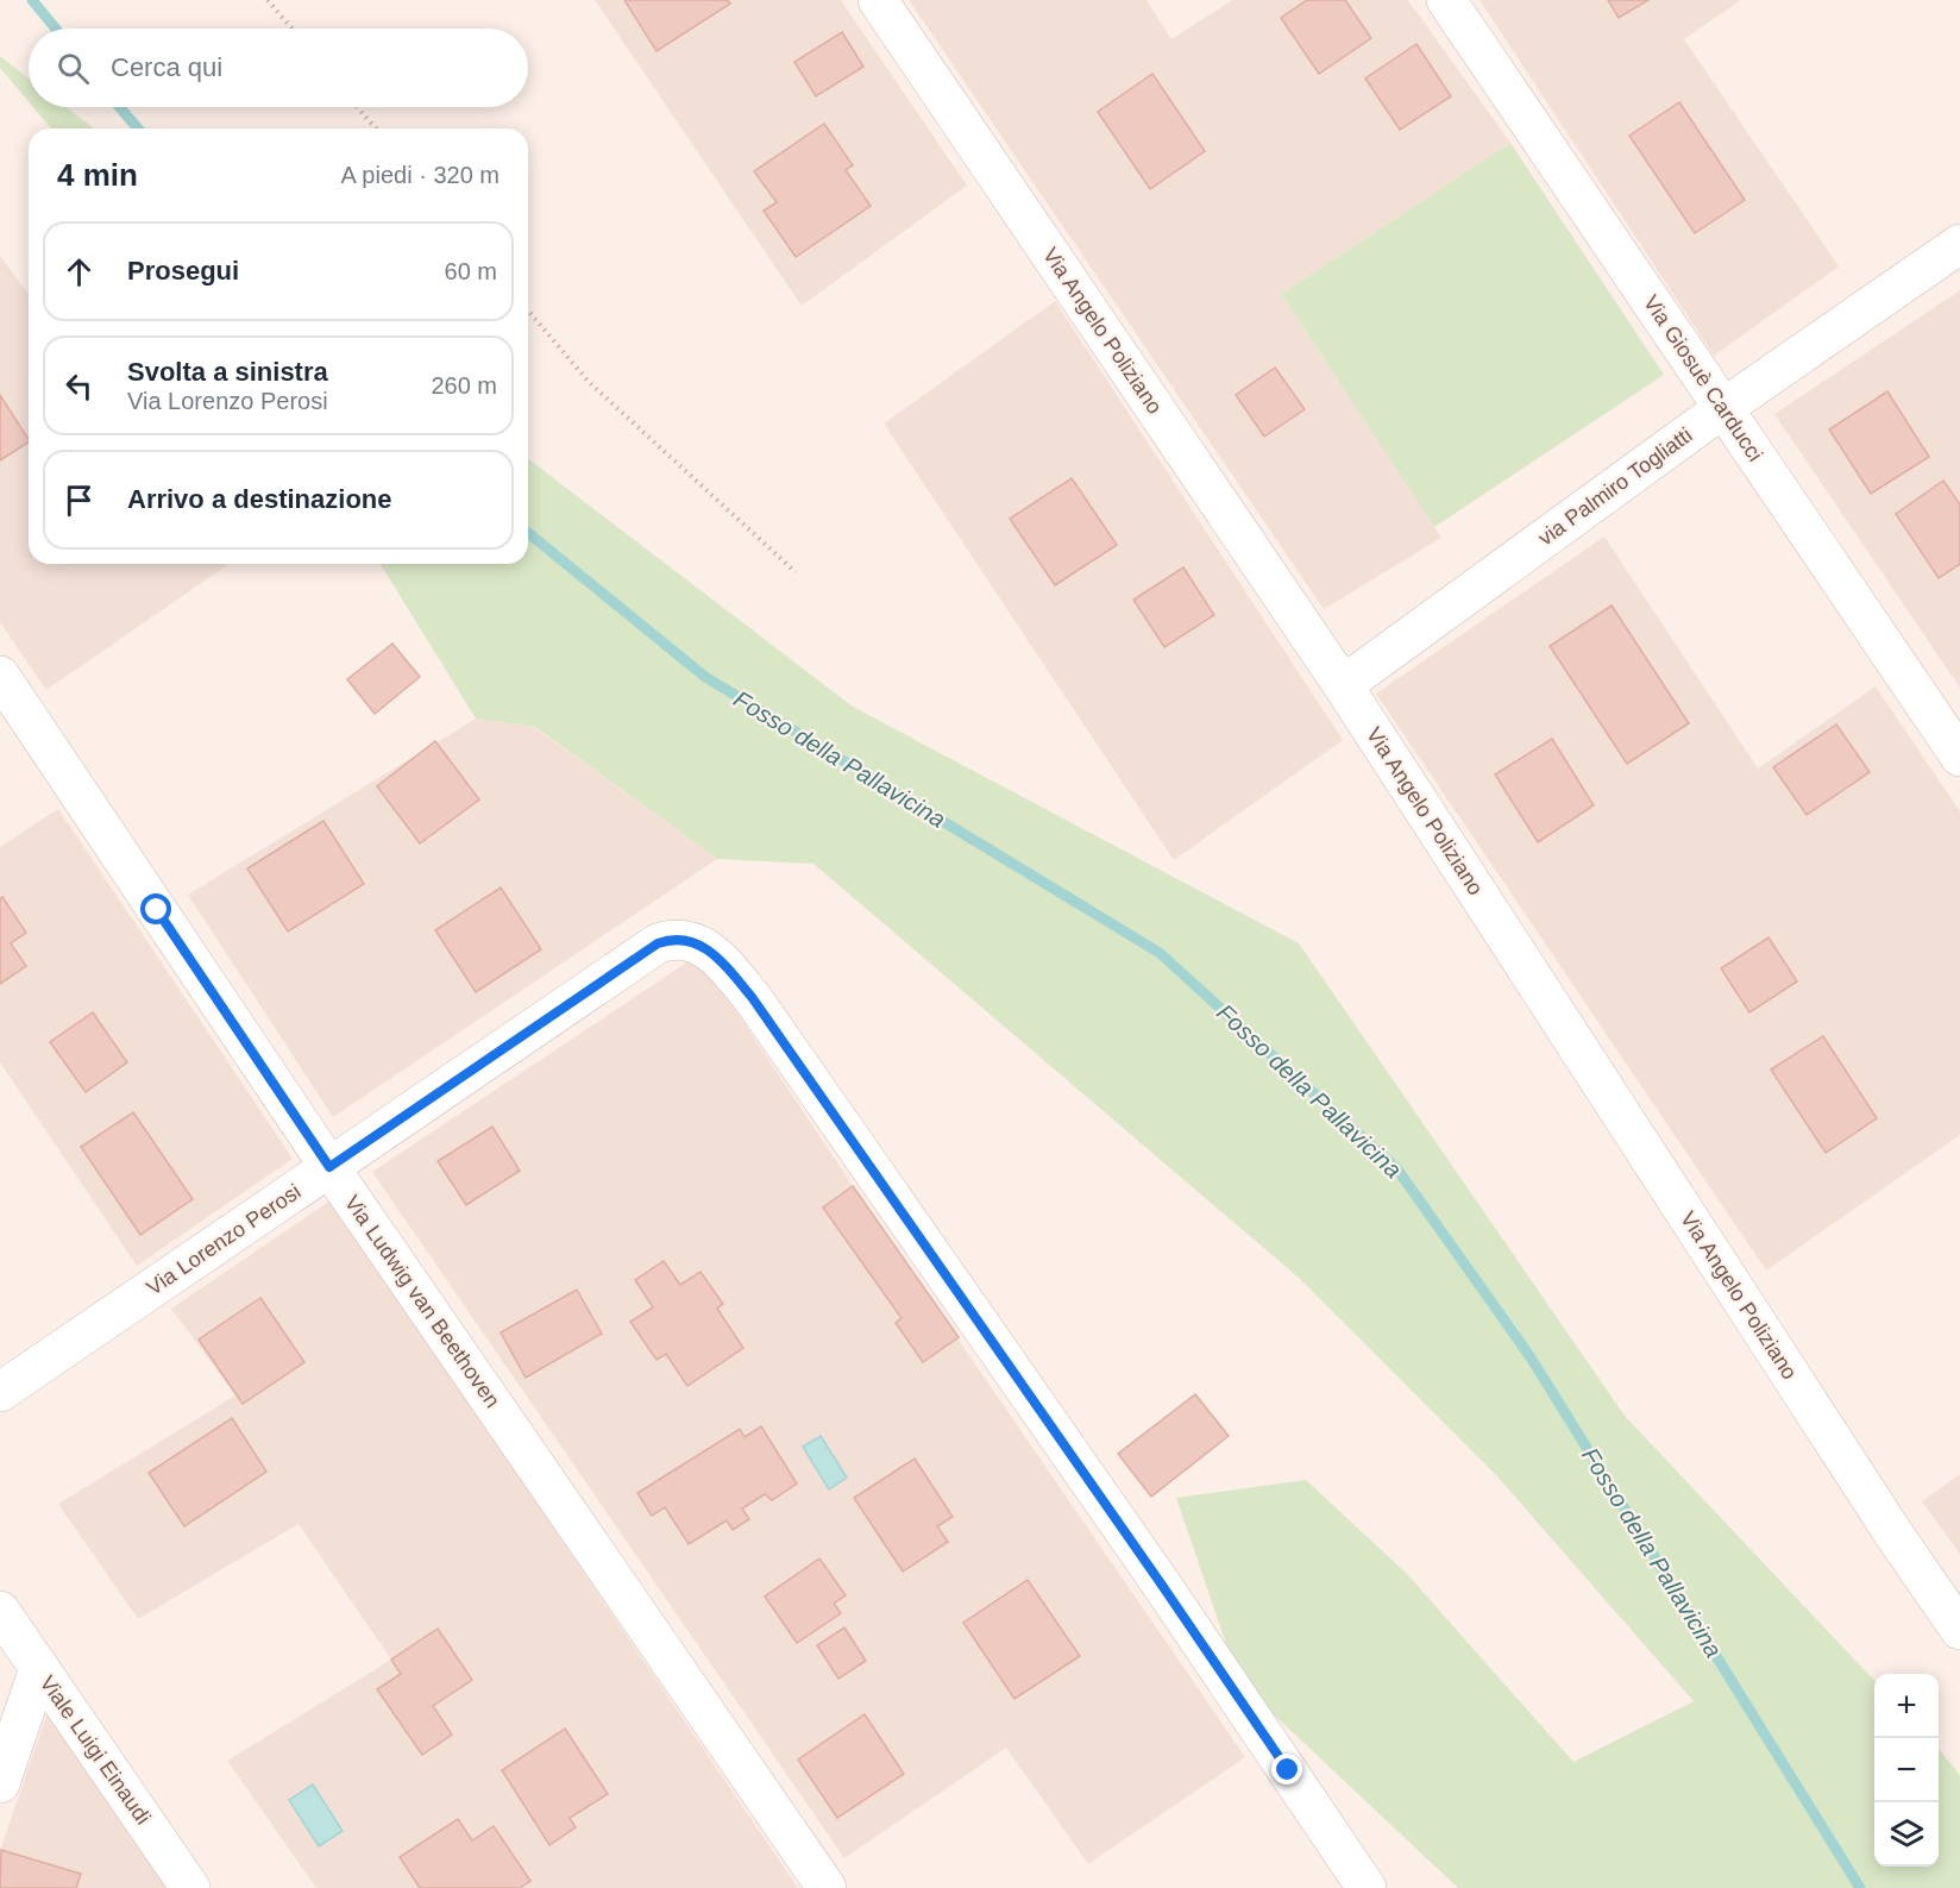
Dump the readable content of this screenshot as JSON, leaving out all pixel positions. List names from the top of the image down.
{
  "streets": {
    "street": [
      "Via Angelo Poliziano",
      "Via Giosuè Carducci",
      "via Palmiro Togliatti",
      "Via Lorenzo Perosi",
      "Via Ludwig van Beethoven",
      "Viale Luigi Einaudi"
    ]
  },
  "crossings": [
    ["Via Angelo Poliziano", "via Palmiro Togliatti"],
    ["Via Giosuè Carducci", "via Palmiro Togliatti"],
    ["Via Lorenzo Perosi", "Via Ludwig van Beethoven"]
  ],
  "water": ["Fosso della Pallavicina"],
  "page": {
    "search": "Cerca qui",
    "heading": ["4 min", "A piedi · 320 m"],
    "list": [
      ["Prosegui", "60 m"],
      ["Svolta a sinistra", "Via Lorenzo Perosi", "260 m"],
      "Arrivo a destinazione"
    ],
    "map_buttons": ["+", "−"]
  }
}
